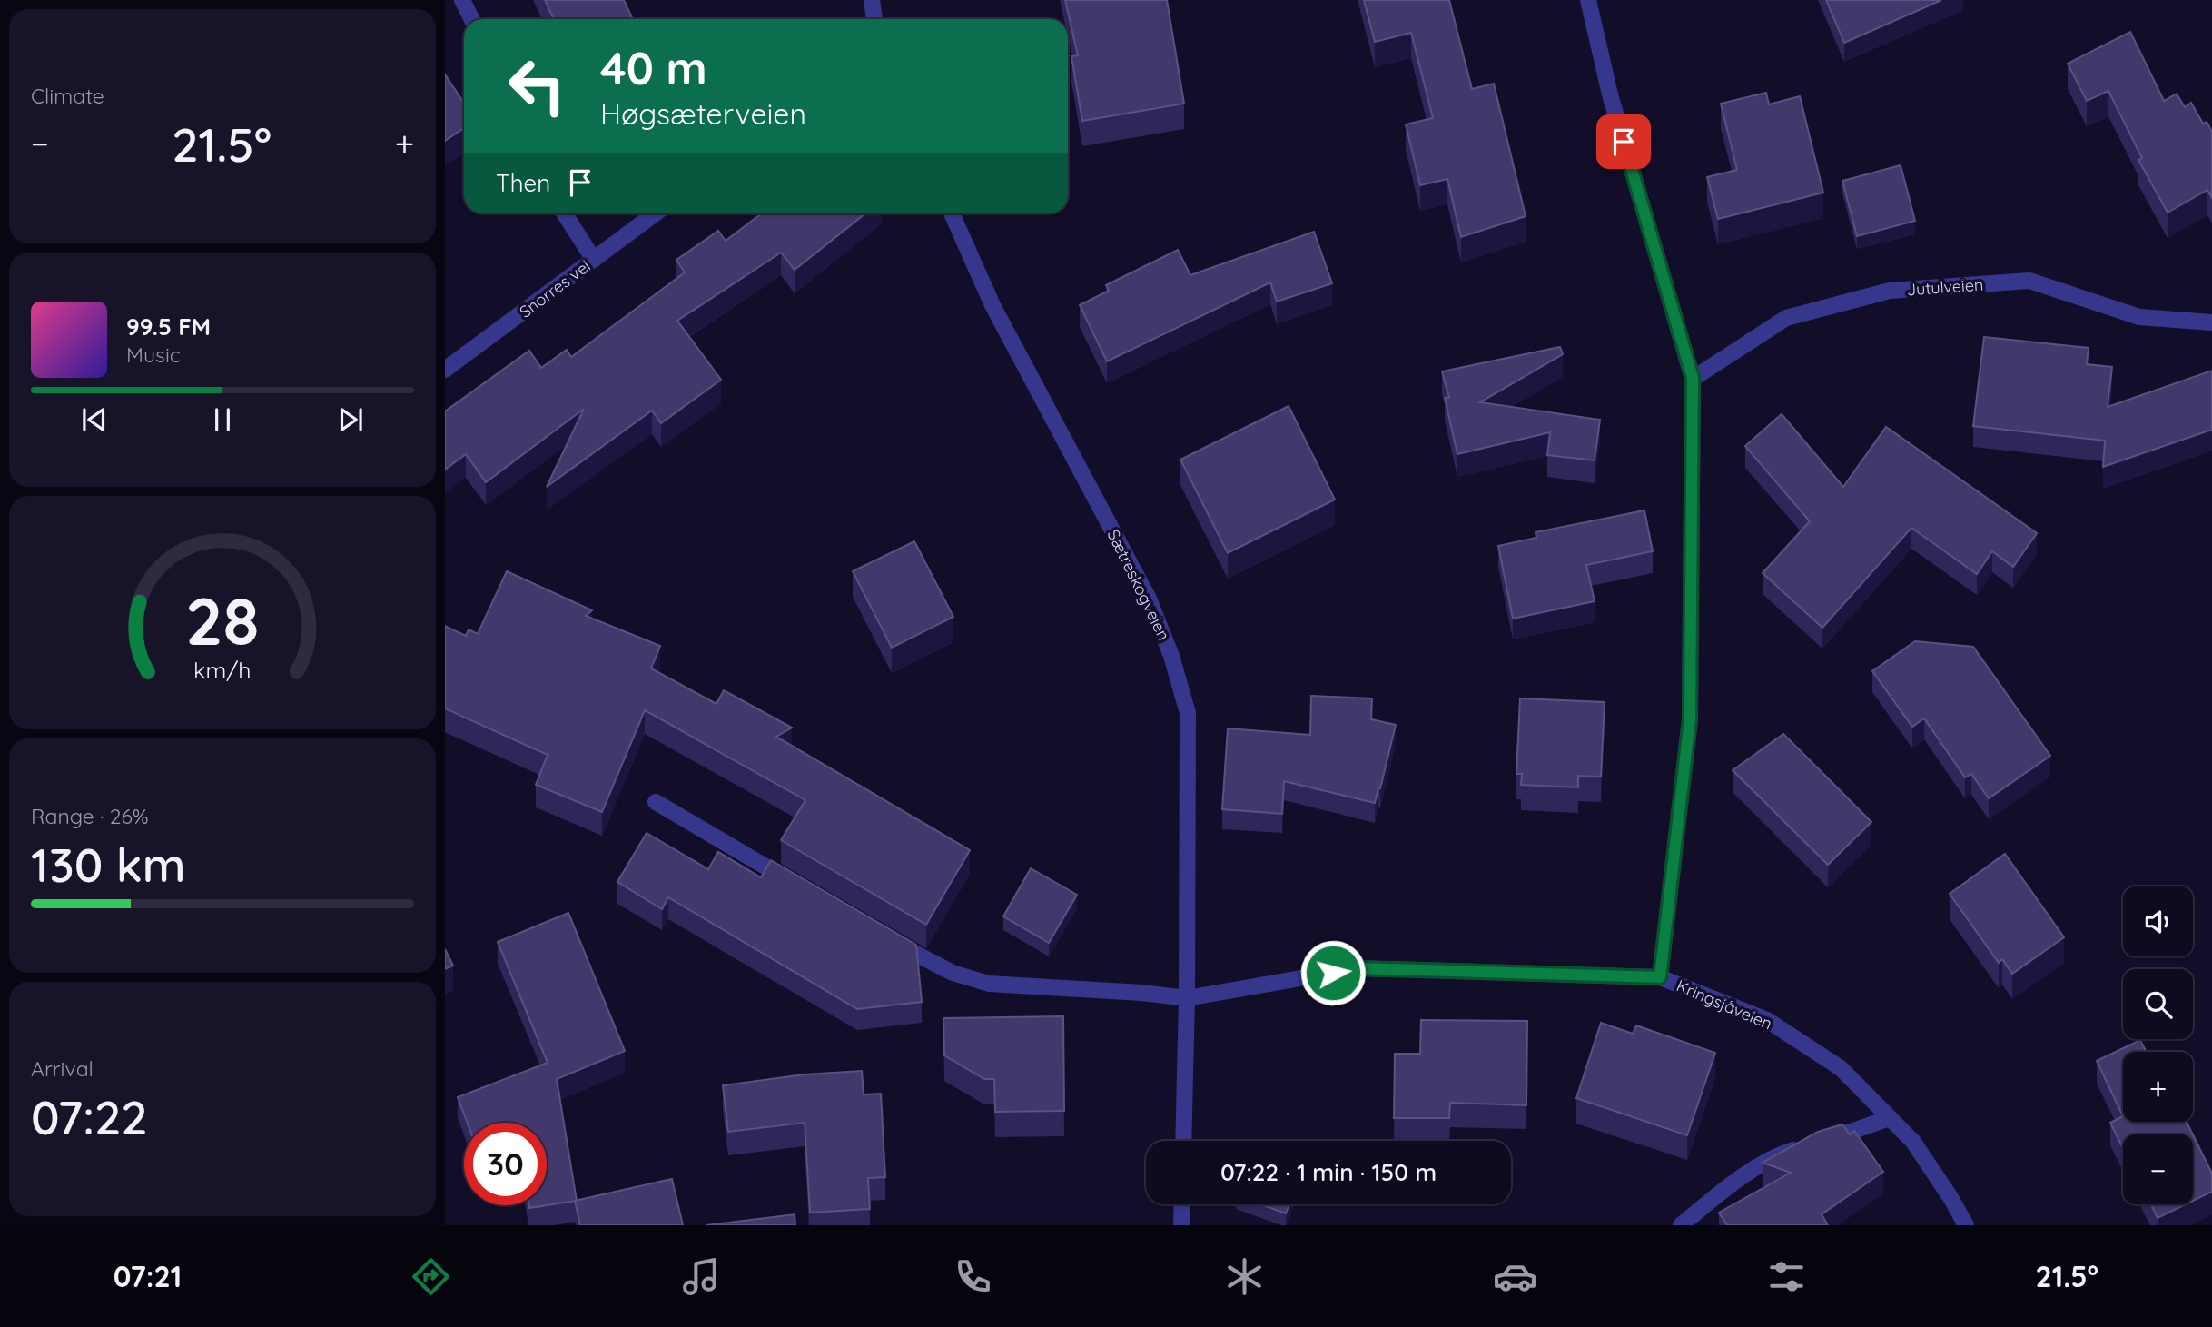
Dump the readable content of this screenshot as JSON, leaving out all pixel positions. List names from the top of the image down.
{
  "streets": {
    "street": [
      "Jutulveien",
      "Snorres vei",
      "Sætreskogveien",
      "Kringsjåveien"
    ]
  },
  "crossings": [
    ["Sætreskogveien", "Kringsjåveien"]
  ],
  "page": {
    "tile": [
      "Climate",
      ["Range · 26%", "130 km"],
      ["Arrival", "07:22"]
    ],
    "turn": ["40 m", "Høgsæterveien"],
    "heat": ["−", "21.5°", "+"],
    "then": "Then",
    "song": ["99.5 FM", "Music"],
    "map_buttons": ["+", "−"],
    "limit": "30",
    "trip": "07:22 · 1 min · 150 m",
    "tabs": ["07:21", "21.5°"],
    "gauge": ["28", "km/h"]
  }
}
